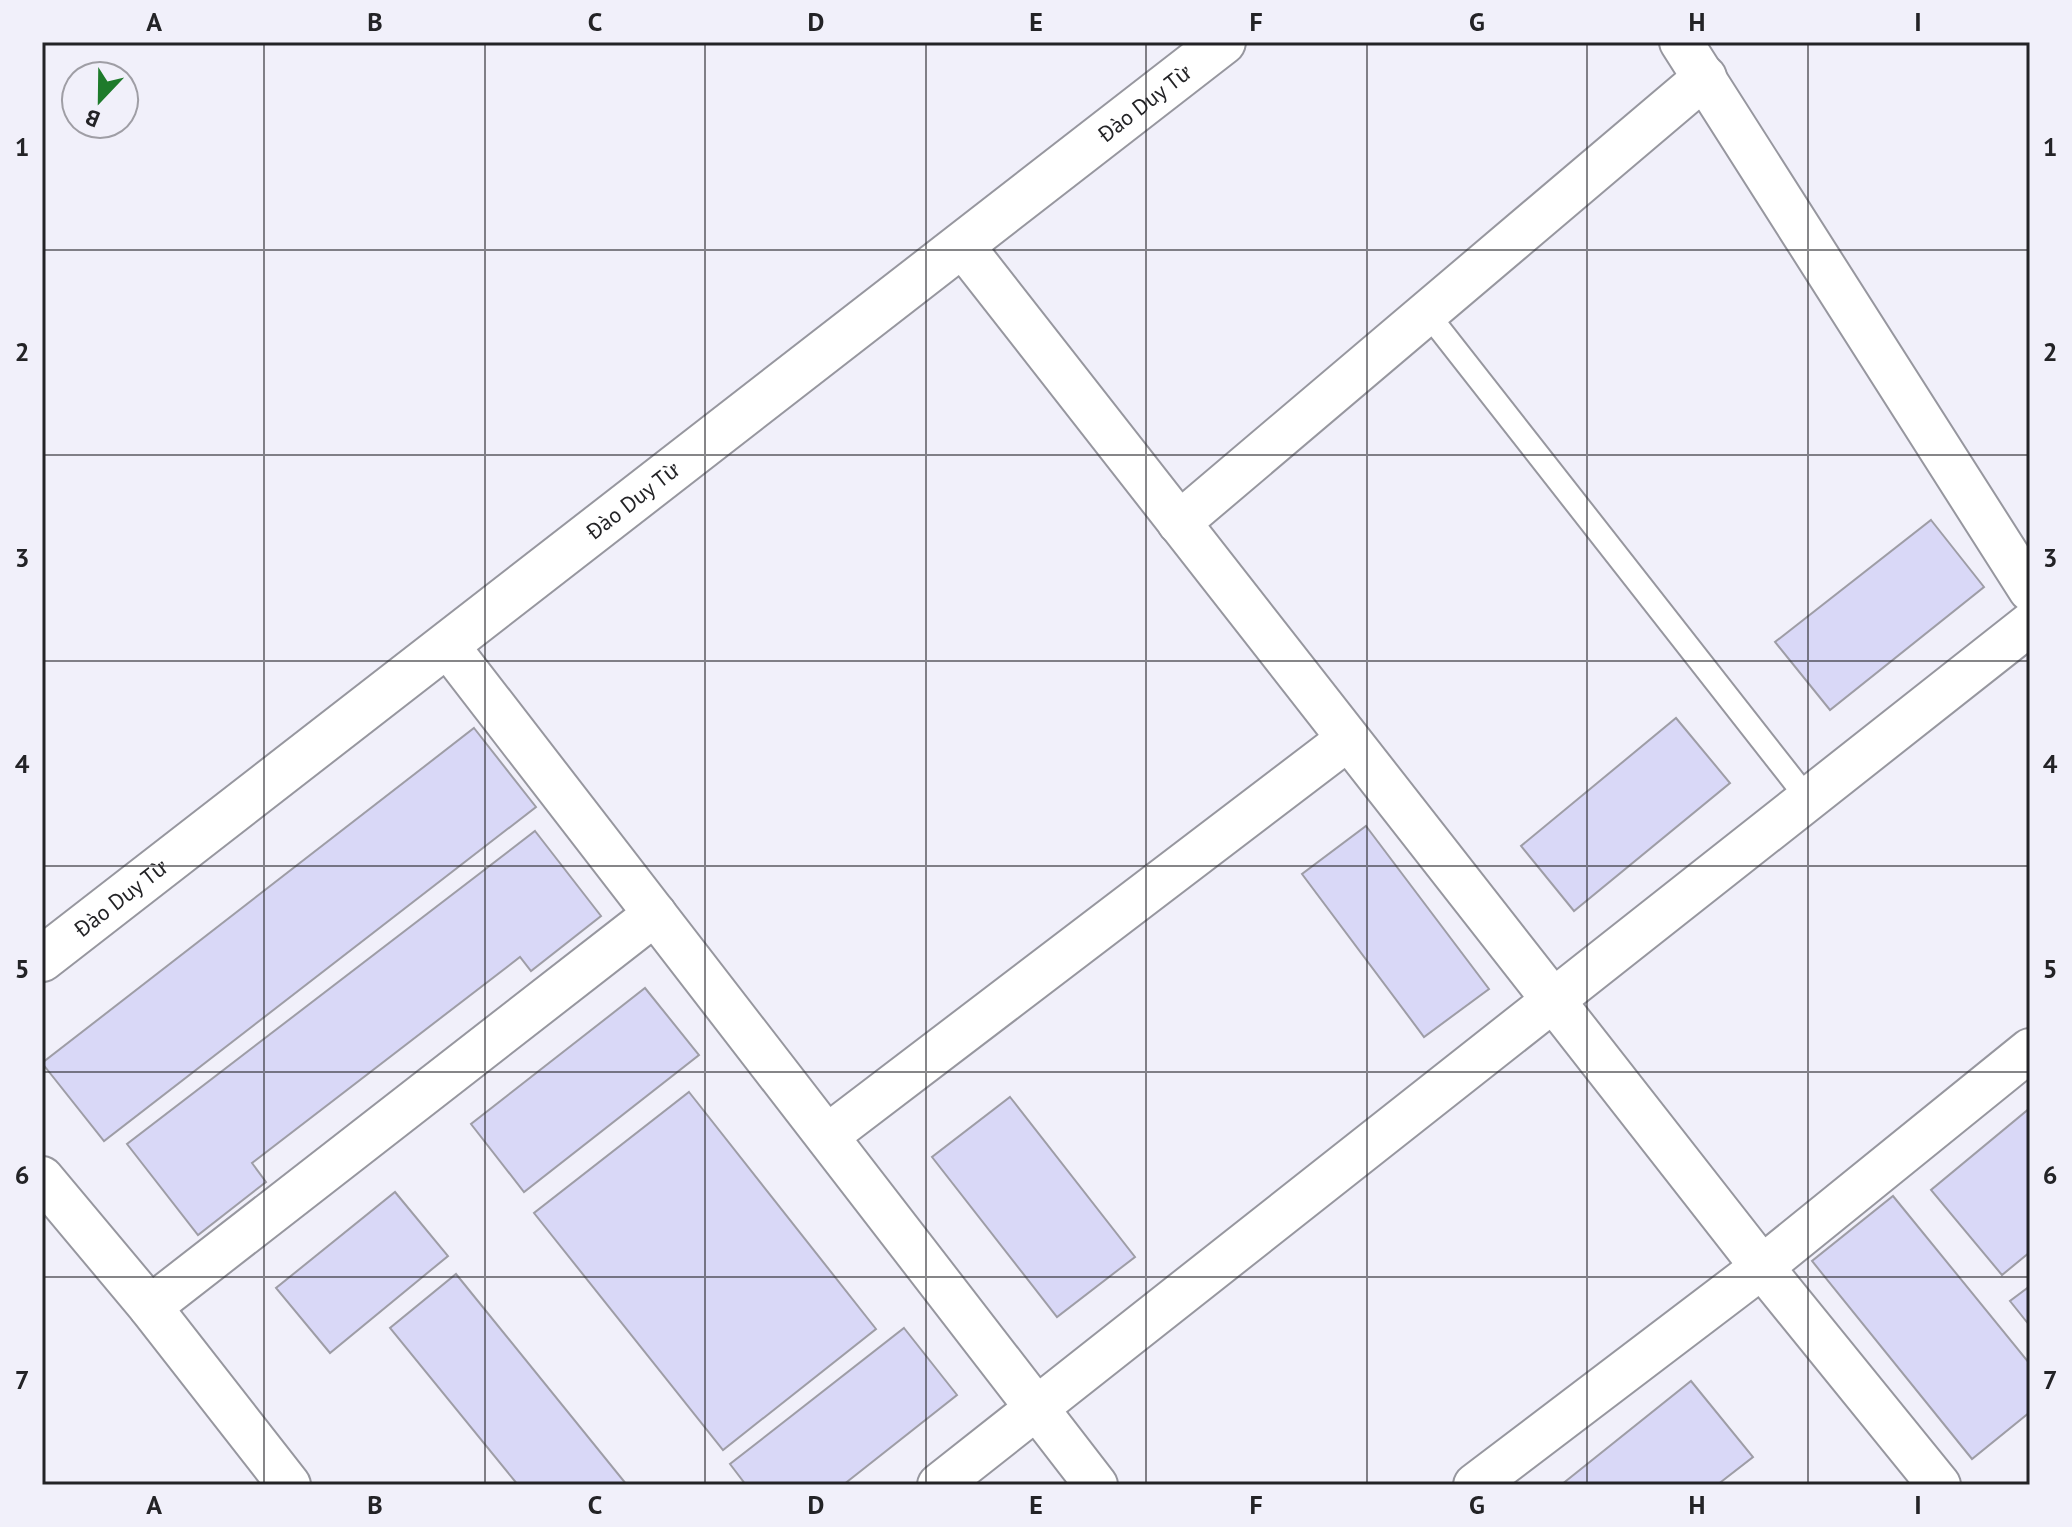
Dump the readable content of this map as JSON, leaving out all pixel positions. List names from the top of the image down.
{
  "streets": {
    "street": ["Đào Duy Từ"]
  },
  "north": "bottom",
  "grid": {
    "columns": [
      "A",
      "B",
      "C",
      "D",
      "E",
      "F",
      "G",
      "H",
      "I"
    ],
    "rows": [
      "1",
      "2",
      "3",
      "4",
      "5",
      "6",
      "7"
    ]
  }
}
